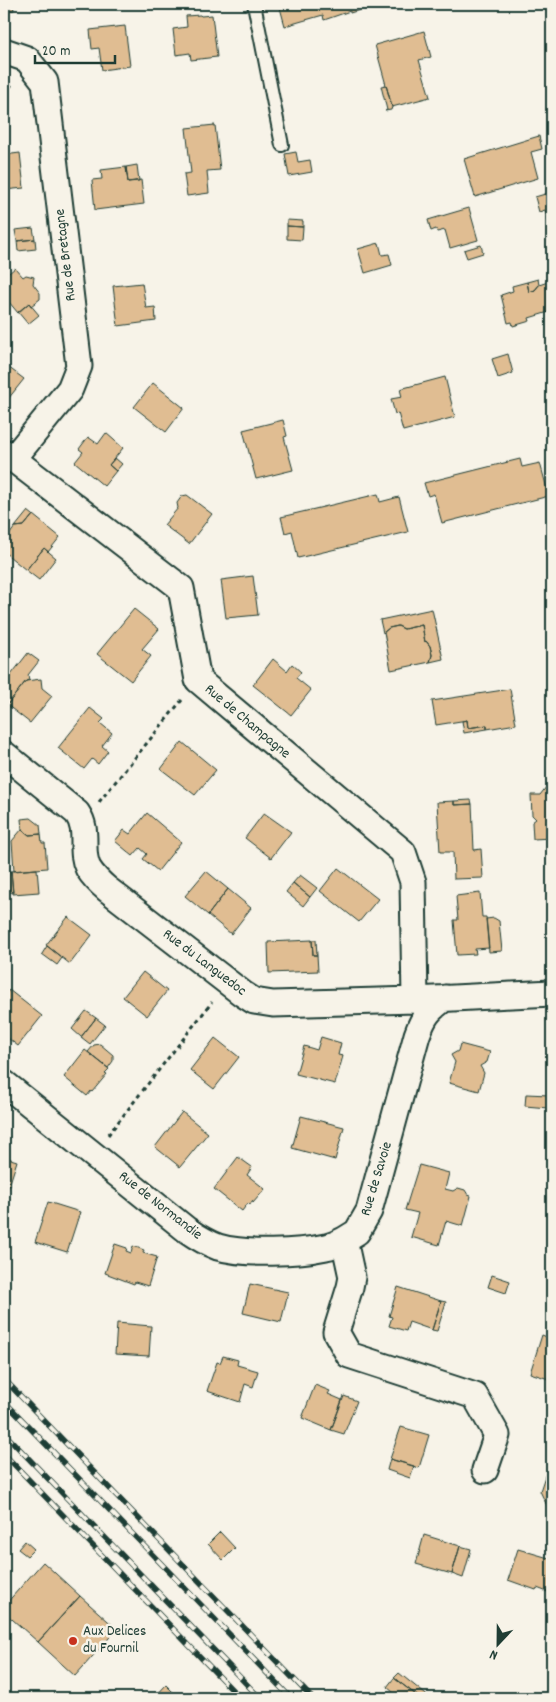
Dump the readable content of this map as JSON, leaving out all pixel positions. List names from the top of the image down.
{
  "streets": {
    "street": [
      "Rue de Bretagne",
      "Rue de Champagne",
      "Rue du Languedoc",
      "Rue de Savoie",
      "Rue de Normandie"
    ]
  },
  "crossings": [
    ["Rue de Bretagne", "Rue de Champagne"],
    ["Rue de Champagne", "Rue du Languedoc"],
    ["Rue du Languedoc", "Rue de Savoie"],
    ["Rue de Savoie", "Rue de Normandie"]
  ],
  "places": ["Aux Delices du Fournil"],
  "scale_bar": "20 m",
  "north": "bottom"
}
